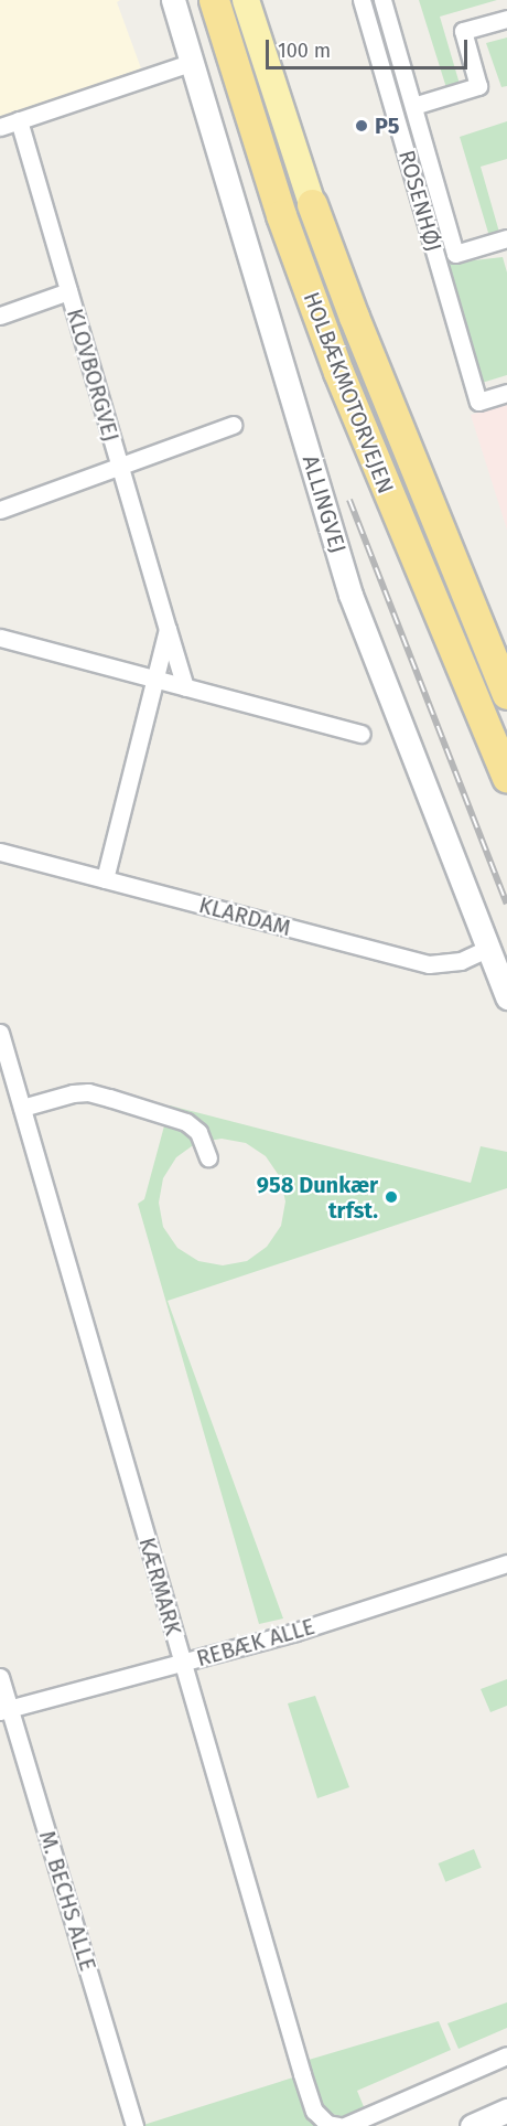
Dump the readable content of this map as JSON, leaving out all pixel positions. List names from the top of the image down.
{
  "streets": {
    "highway": ["HOLBÆKMOTORVEJEN"],
    "street": [
      "ROSENHØJ",
      "KLOVBORGVEJ",
      "ALLINGVEJ",
      "KLARDAM",
      "KÆRMARK",
      "REBÆK ALLE",
      "M. BECHS ALLE"
    ]
  },
  "crossings": [
    ["ALLINGVEJ", "KLARDAM"],
    ["KÆRMARK", "REBÆK ALLE"],
    ["REBÆK ALLE", "M. BECHS ALLE"]
  ],
  "places": ["P5", "958 Dunkær trfst."],
  "scale_bar": "100 m"
}
